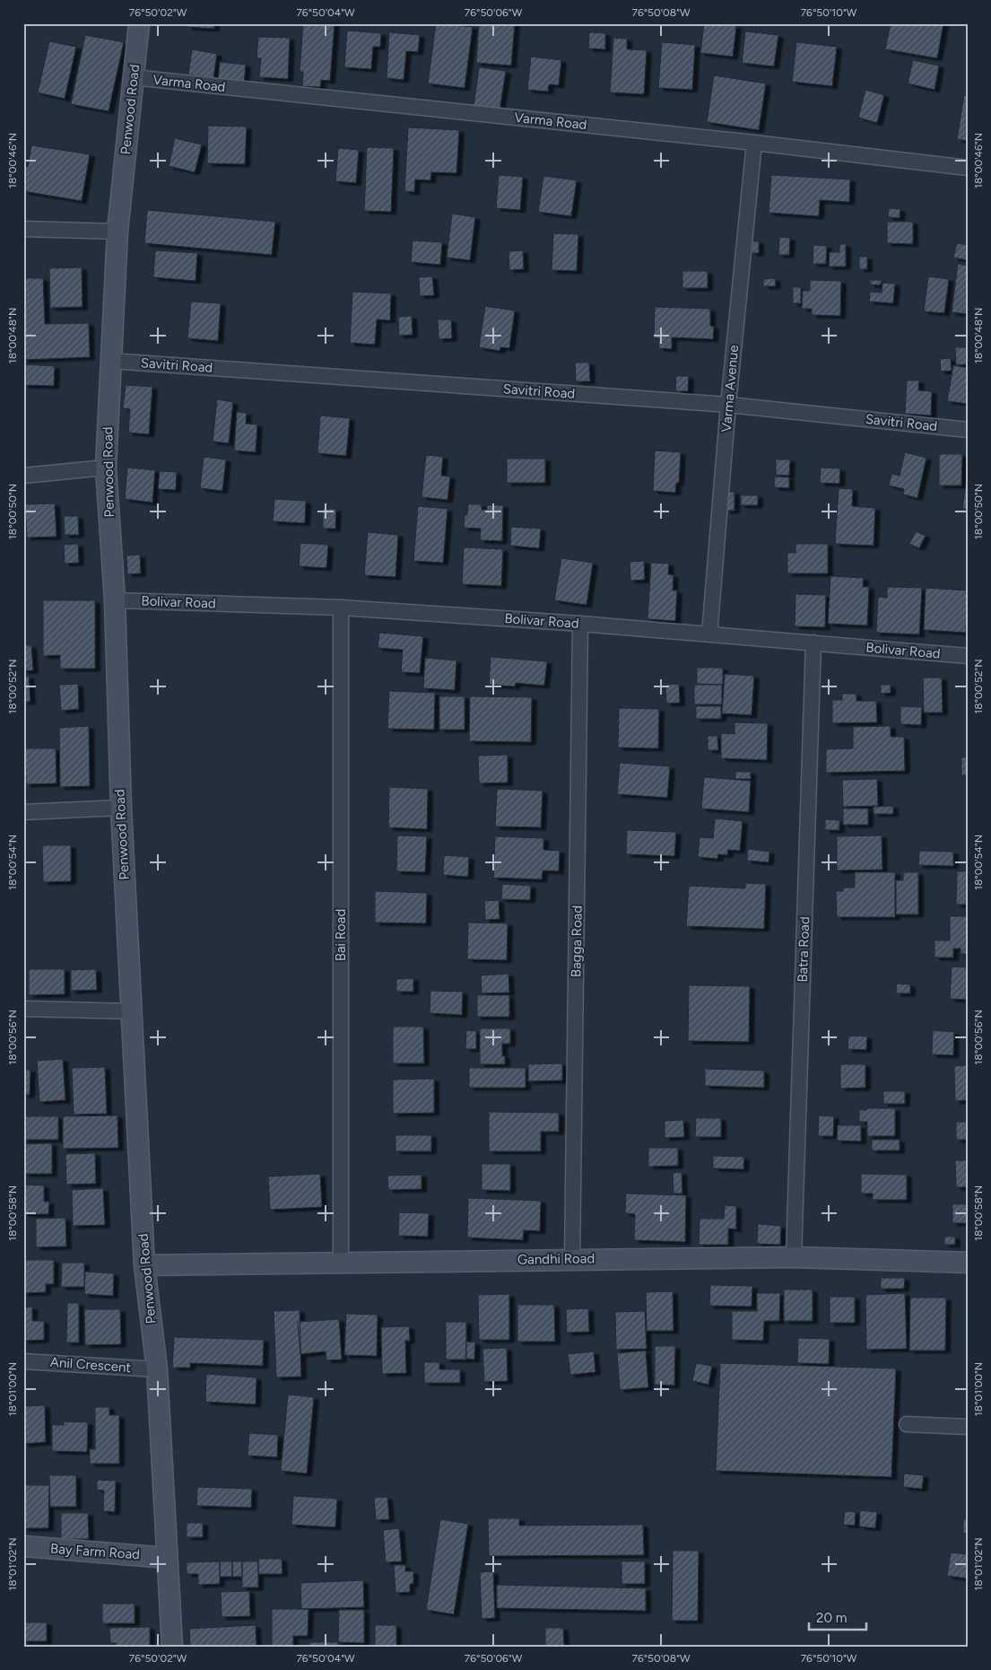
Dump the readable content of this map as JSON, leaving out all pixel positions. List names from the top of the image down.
{
  "streets": {
    "street": [
      "Varma Road",
      "Penwood Road",
      "Savitri Road",
      "Varma Avenue",
      "Bolivar Road",
      "Bai Road",
      "Bagga Road",
      "Batra Road",
      "Gandhi Road",
      "Anil Crescent",
      "Bay Farm Road"
    ]
  },
  "crossings": [
    ["Varma Road", "Penwood Road"],
    ["Varma Road", "Varma Avenue"],
    ["Penwood Road", "Savitri Road"],
    ["Penwood Road", "Bolivar Road"],
    ["Penwood Road", "Gandhi Road"],
    ["Penwood Road", "Anil Crescent"],
    ["Penwood Road", "Bay Farm Road"],
    ["Savitri Road", "Varma Avenue"],
    ["Varma Avenue", "Bolivar Road"],
    ["Bolivar Road", "Bai Road"],
    ["Bolivar Road", "Bagga Road"],
    ["Bolivar Road", "Batra Road"],
    ["Bai Road", "Gandhi Road"],
    ["Bagga Road", "Gandhi Road"],
    ["Batra Road", "Gandhi Road"]
  ],
  "scale_bar": "20 m",
  "coordinates": [
    "76°50'02\"W",
    "76°50'04\"W",
    "76°50'06\"W",
    "76°50'08\"W",
    "76°50'10\"W",
    "18°00'46\"N",
    "18°00'48\"N",
    "18°00'50\"N",
    "18°00'52\"N",
    "18°00'54\"N",
    "18°00'56\"N",
    "18°00'58\"N",
    "18°01'00\"N",
    "18°01'02\"N"
  ]
}
